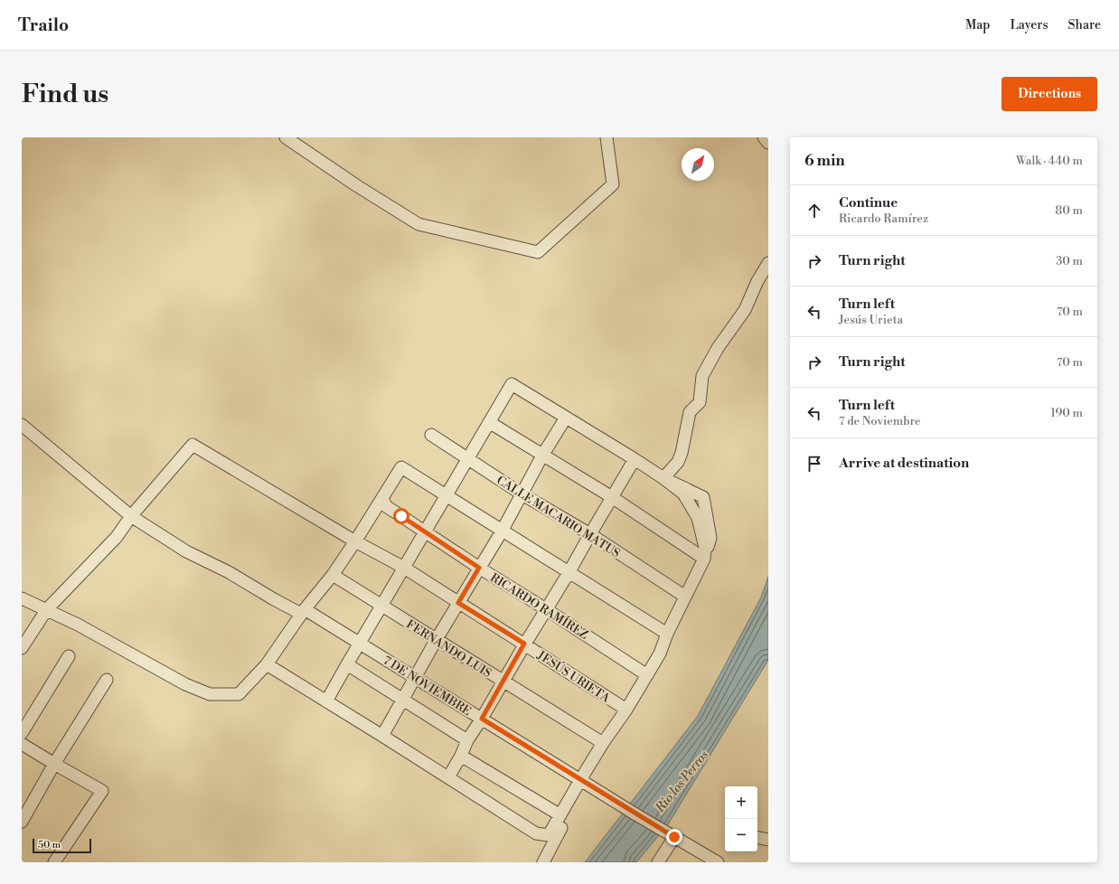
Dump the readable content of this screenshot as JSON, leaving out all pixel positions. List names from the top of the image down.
{
  "streets": {
    "street": [
      "CALLE MACARIO MATUS",
      "RICARDO RAMÍREZ",
      "FERNANDO LUIS",
      "JESÚS URIETA",
      "7 DE NOVIEMBRE"
    ]
  },
  "crossings": [
    ["JESÚS URIETA", "7 DE NOVIEMBRE"]
  ],
  "water": ["Rio los Perros"],
  "scale_bar": "50 m",
  "north": "top right",
  "page": {
    "header": "Trailo",
    "nav": ["Map", "Layers", "Share"],
    "buttons": "Directions",
    "title": "Find us",
    "heading": ["6 min", "Walk · 440 m"],
    "list": [
      ["Continue", "Ricardo Ramírez", "80 m"],
      ["Turn right", "30 m"],
      ["Turn left", "Jesús Urieta", "70 m"],
      ["Turn right", "70 m"],
      ["Turn left", "7 de Noviembre", "190 m"],
      "Arrive at destination"
    ],
    "map_buttons": ["+", "−"],
    "scale": "50 m"
  }
}
